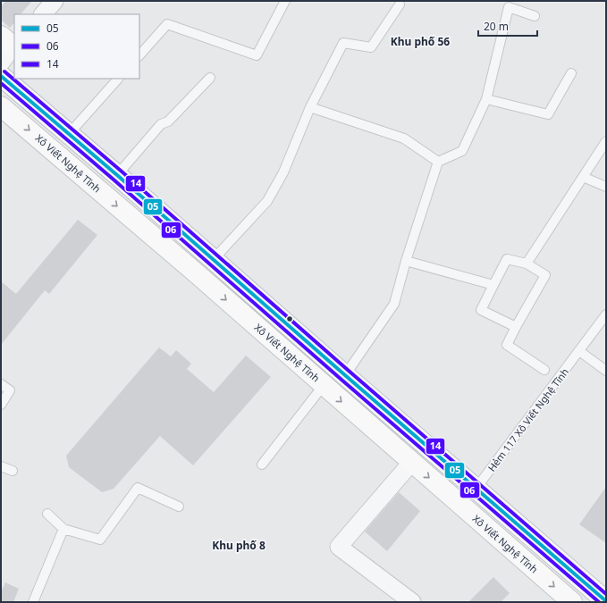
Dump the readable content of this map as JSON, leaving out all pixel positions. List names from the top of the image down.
{
  "streets": {
    "main road": ["Xô Viết Nghệ Tĩnh"],
    "lane": ["Hẻm 117 Xô Viết Nghệ Tĩnh"]
  },
  "districts": ["Khu phố 56", "Khu phố 8"],
  "lines": ["transit line 14", "transit line 05", "transit line 06"],
  "legend": ["05", "06", "14"],
  "scale_bar": "20 m"
}
